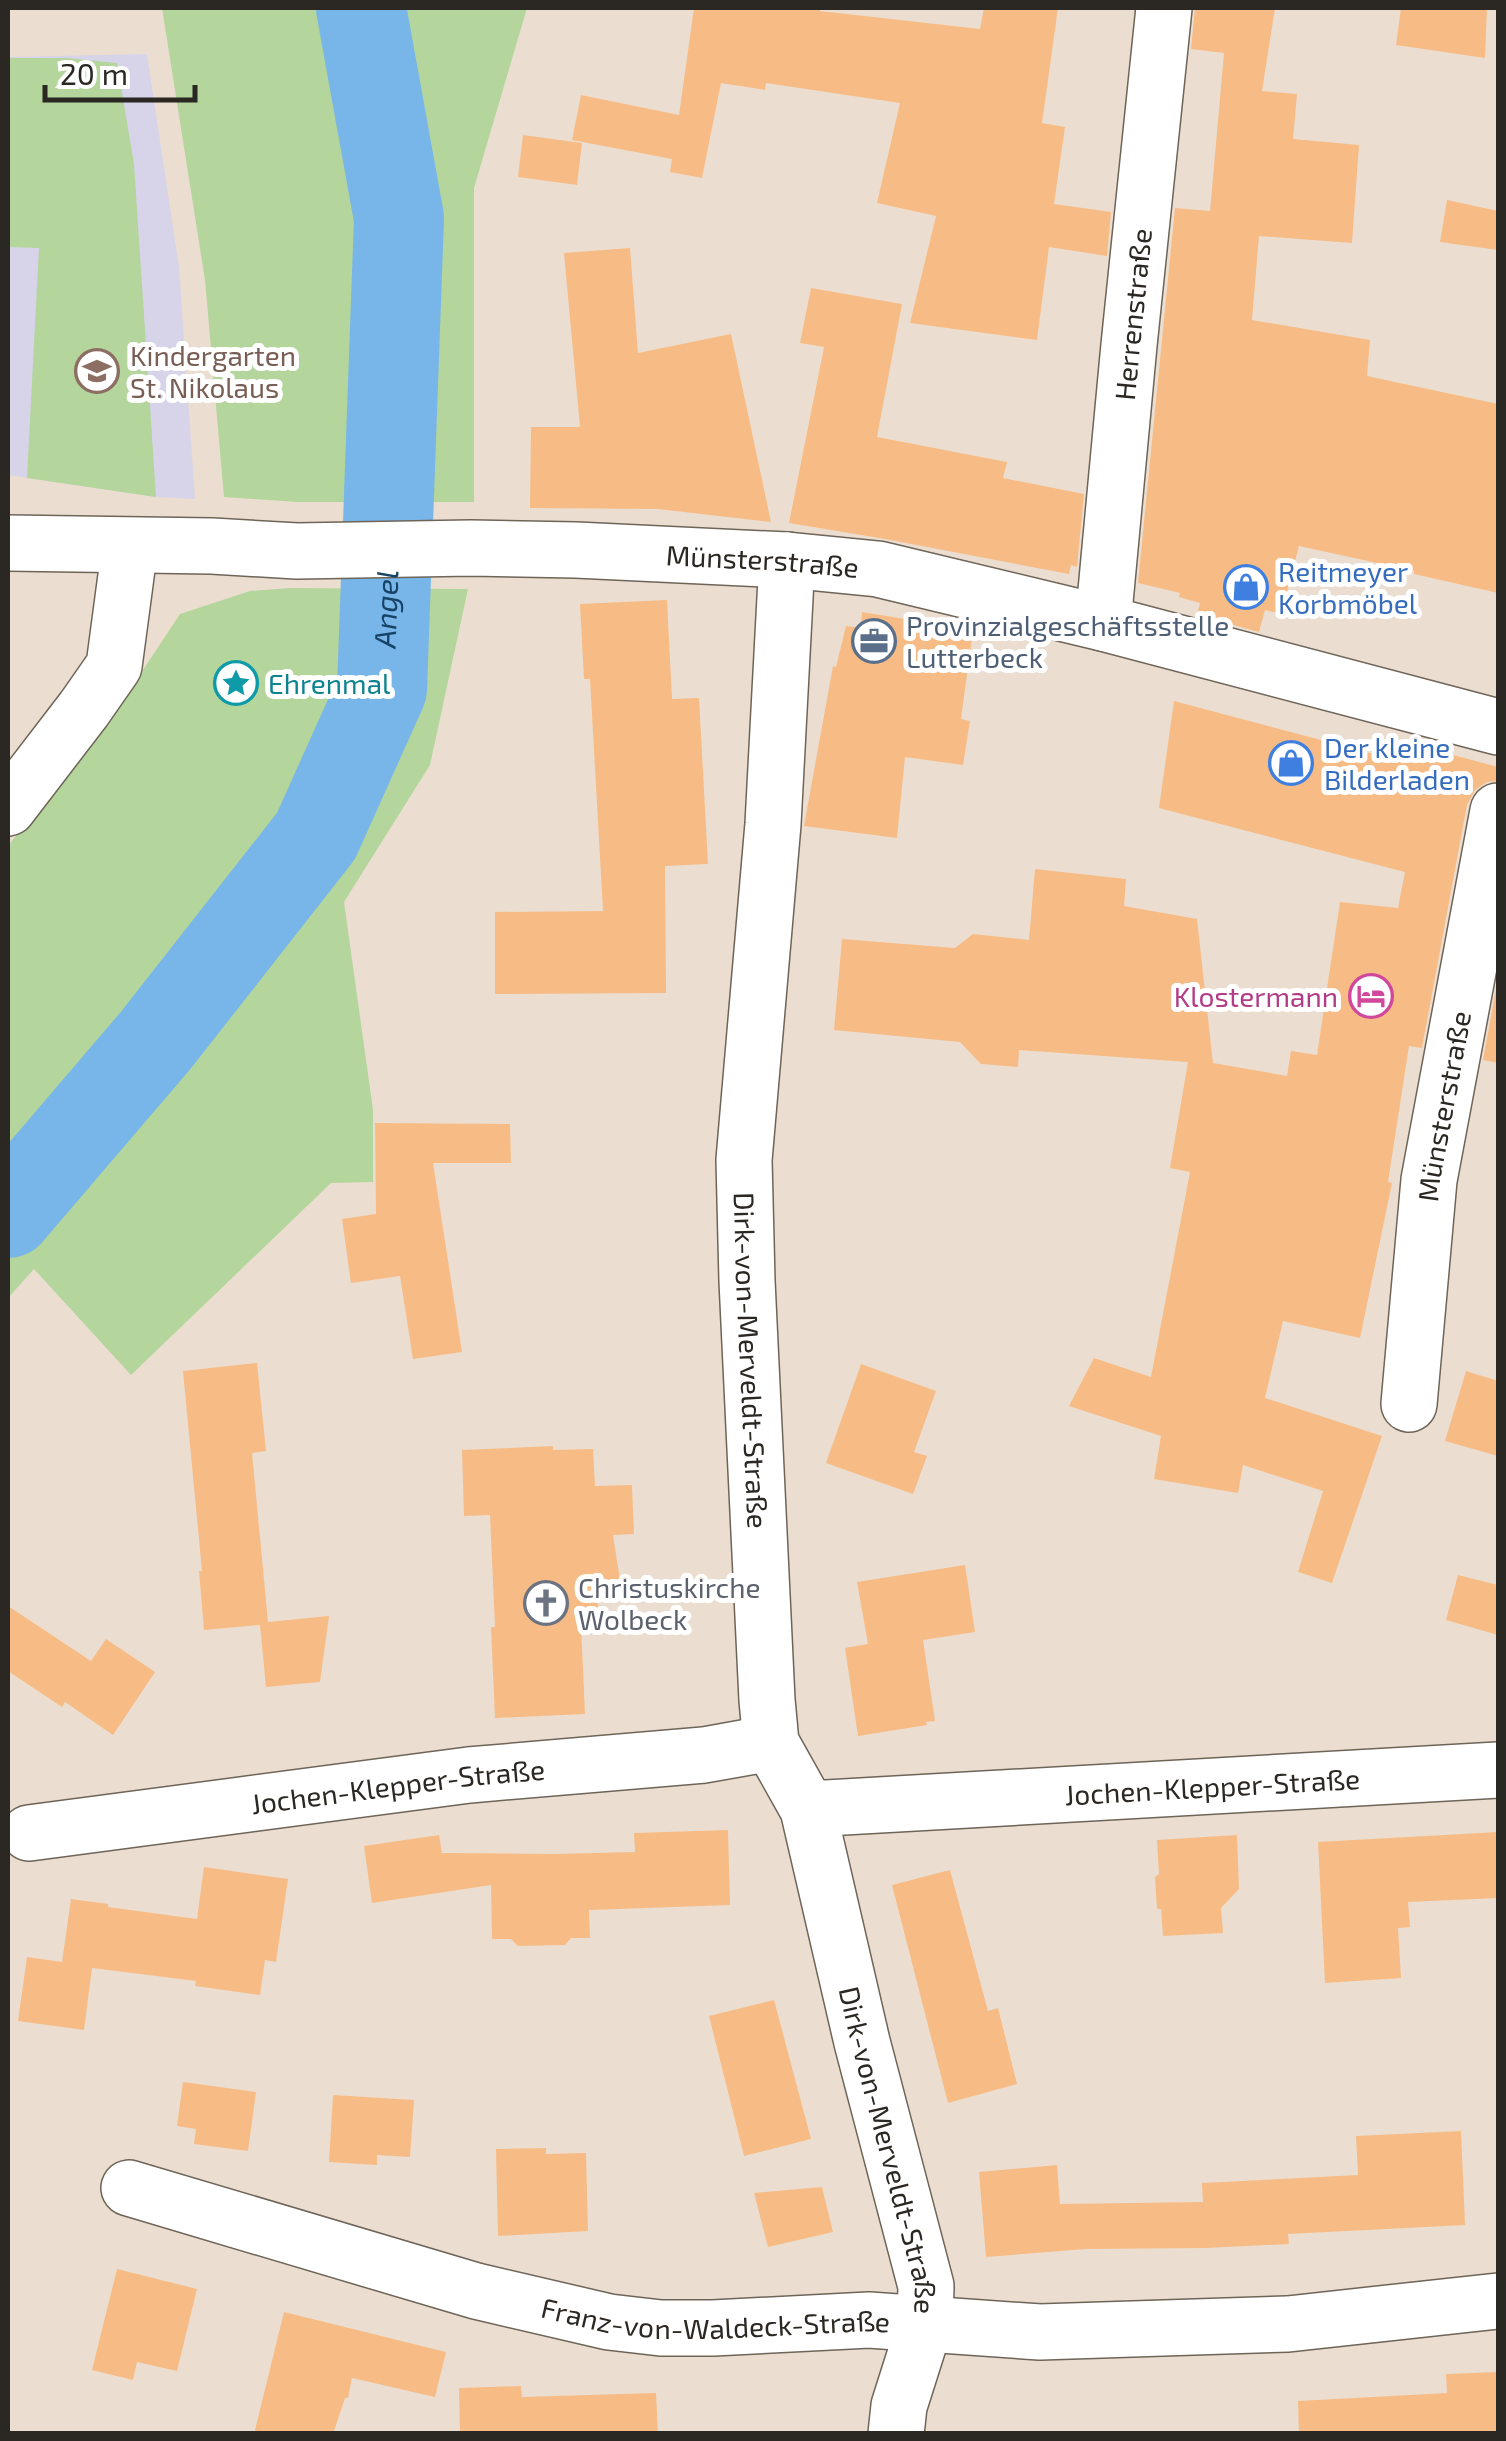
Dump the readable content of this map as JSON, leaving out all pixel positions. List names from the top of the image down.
{
  "streets": {
    "street": [
      "Herrenstraße",
      "Münsterstraße",
      "Dirk-von-Merveldt-Straße",
      "Jochen-Klepper-Straße",
      "Franz-von-Waldeck-Straße"
    ]
  },
  "crossings": [
    ["Herrenstraße", "Münsterstraße"],
    ["Münsterstraße", "Dirk-von-Merveldt-Straße"],
    ["Dirk-von-Merveldt-Straße", "Jochen-Klepper-Straße"],
    ["Dirk-von-Merveldt-Straße", "Franz-von-Waldeck-Straße"]
  ],
  "water": ["Angel"],
  "places": {
    "school or university": ["Kindergarten St. Nikolaus"],
    "shop": ["Reitmeyer Korbmöbel", "Der kleine Bilderladen"],
    "office": ["Provinzialgeschäftsstelle Lutterbeck"],
    "place": ["Ehrenmal"],
    "hotel": ["Klostermann"],
    "church": ["Christuskirche Wolbeck"]
  },
  "scale_bar": "20 m"
}
